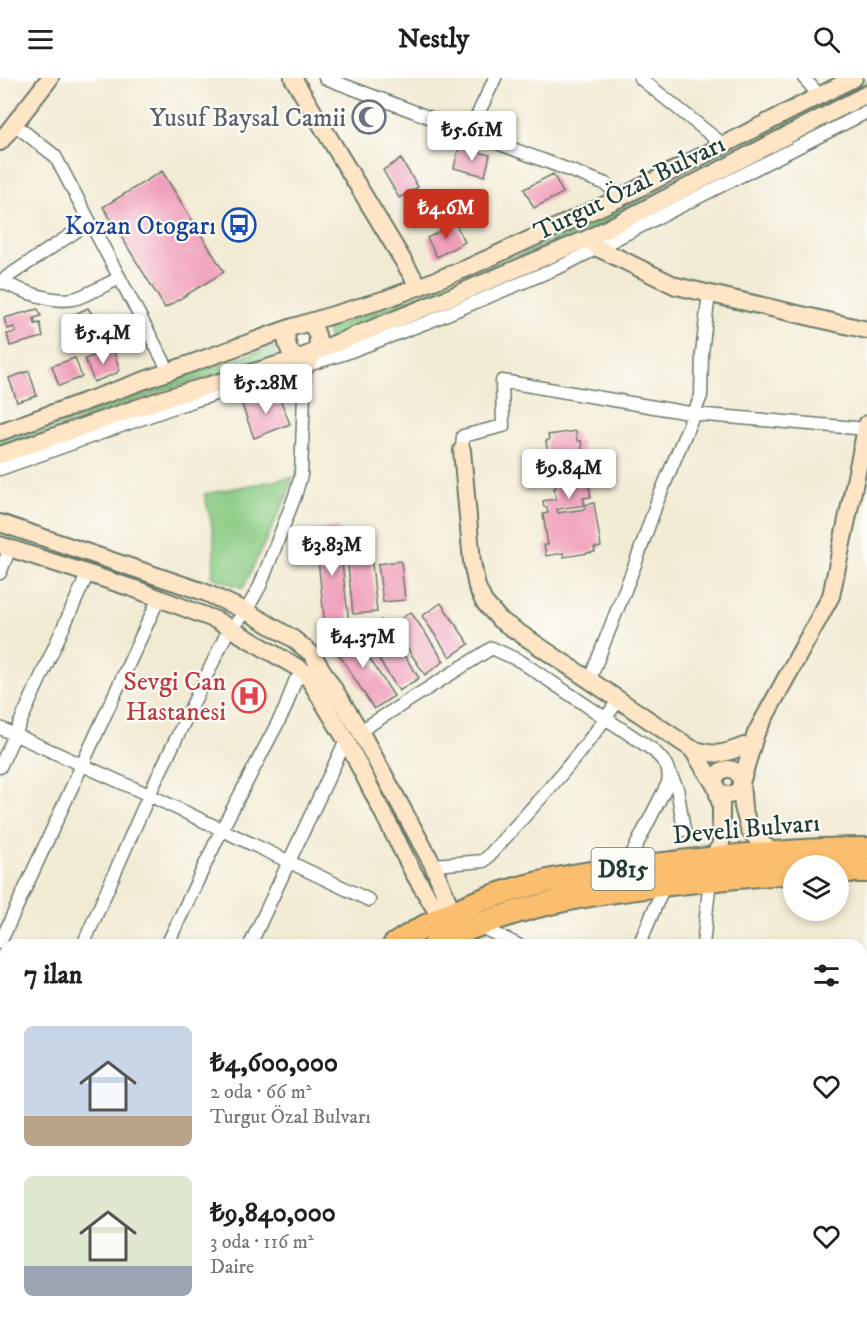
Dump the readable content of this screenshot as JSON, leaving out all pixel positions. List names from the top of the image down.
{
  "streets": {
    "highway": ["Develi Bulvarı", "D815"],
    "street": ["Turgut Özal Bulvarı"]
  },
  "places": {
    "mosque": ["Yusuf Baysal Camii"],
    "bus stop": ["Kozan Otogarı"],
    "hospital": ["Sevgi Can Hastanesi"]
  },
  "page": {
    "header": "Nestly",
    "price": [
      "₺5.61M",
      "₺4.6M",
      "₺5.4M",
      "₺5.28M",
      "₺9.84M",
      "₺3.83M",
      "₺4.37M"
    ],
    "heading": "7 ilan",
    "list": [
      {
        "name": "₺4,600,000",
        "note": "2 oda · 66 m² · Turgut Özal Bulvarı"
      },
      {
        "name": "₺9,840,000",
        "note": "3 oda · 116 m² · Daire"
      }
    ]
  }
}
